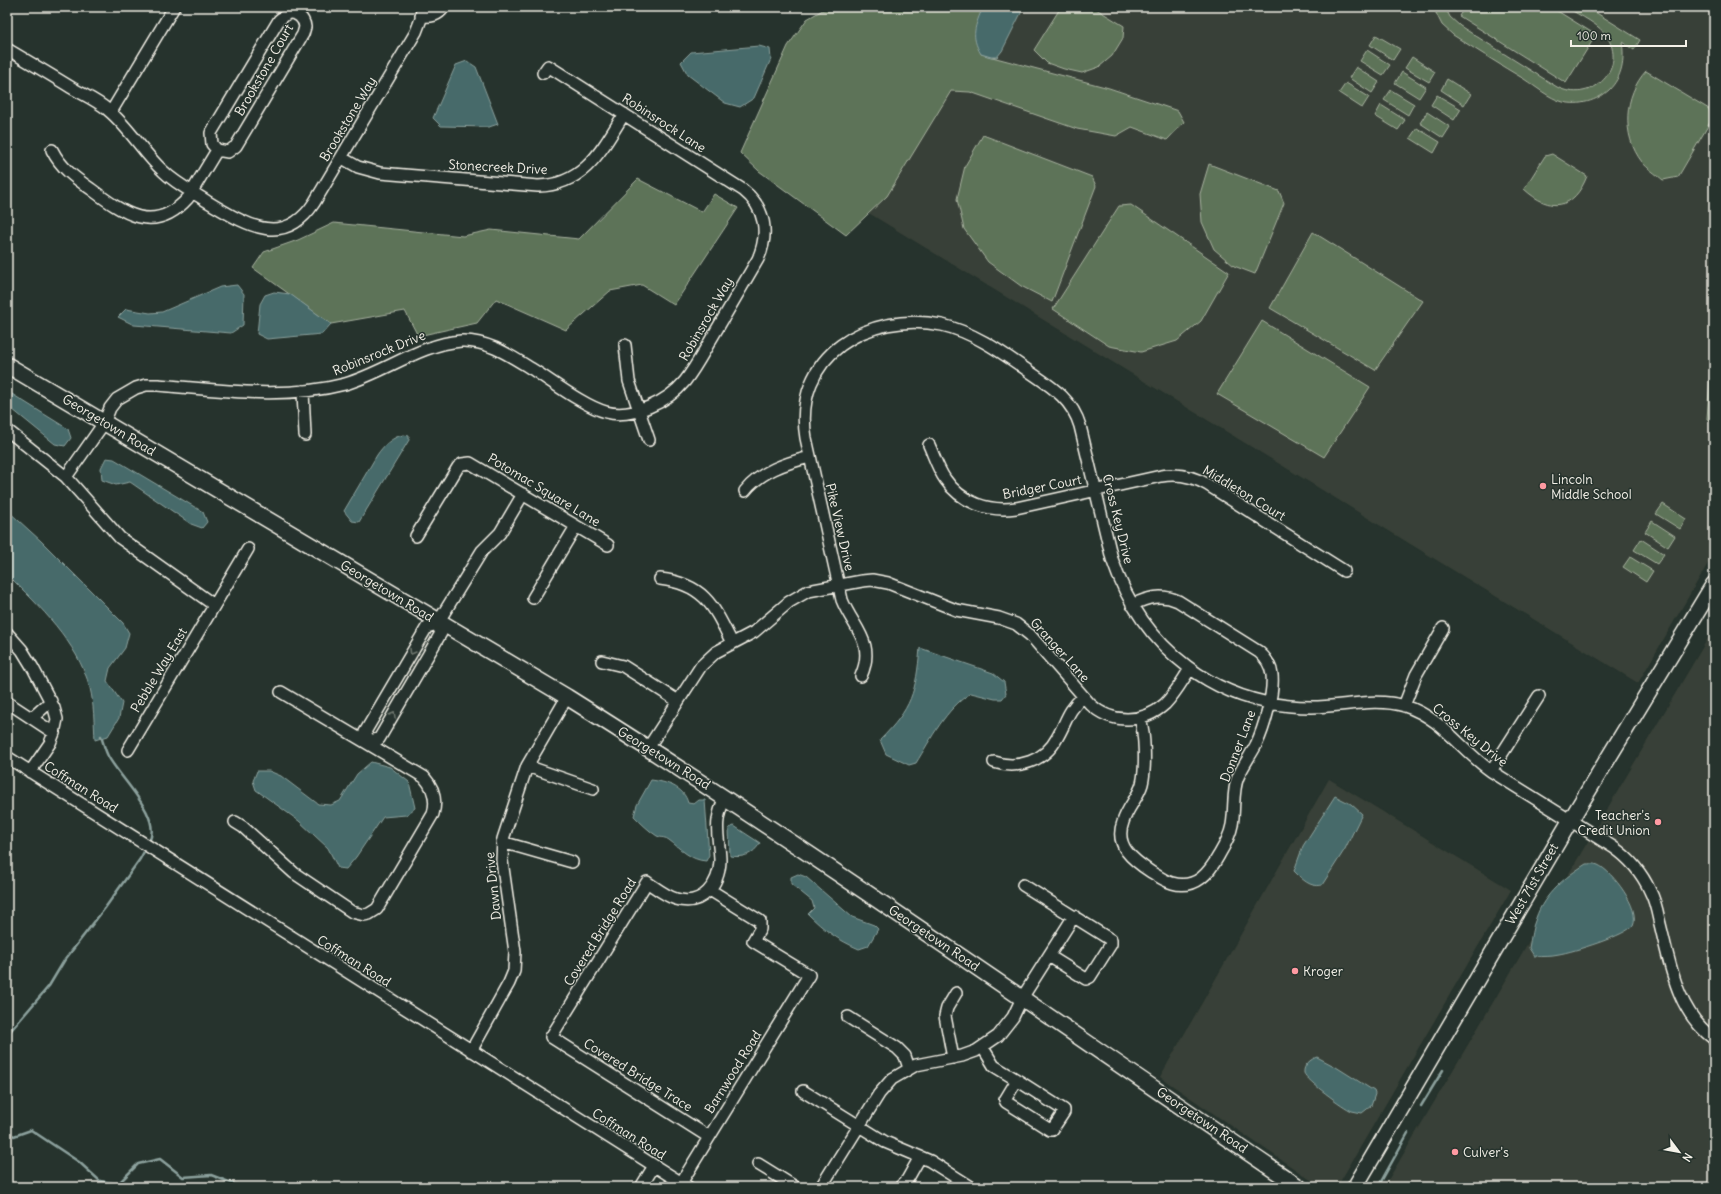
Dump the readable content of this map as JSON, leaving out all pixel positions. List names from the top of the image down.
{
  "streets": {
    "main road": ["Georgetown Road", "West 71st Street"],
    "street": [
      "Brookstone Court",
      "Brookstone Way",
      "Robinsrock Lane",
      "Stonecreek Drive",
      "Robinsrock Way",
      "Robinsrock Drive",
      "Bridger Court",
      "Potomac Square Lane",
      "Middleton Court",
      "Cross Key Drive",
      "Pike View Drive",
      "Granger Lane",
      "Pebble Way East",
      "Donner Lane",
      "Coffman Road",
      "Dawn Drive",
      "Covered Bridge Road",
      "Barnwood Road",
      "Covered Bridge Trace"
    ]
  },
  "crossings": [
    ["Brookstone Way", "Stonecreek Drive"],
    ["Robinsrock Lane", "Stonecreek Drive"],
    ["Robinsrock Lane", "Robinsrock Way"],
    ["Robinsrock Way", "Robinsrock Drive"],
    ["Robinsrock Drive", "Georgetown Road"],
    ["Georgetown Road", "Pike View Drive"],
    ["Georgetown Road", "Dawn Drive"],
    ["Bridger Court", "Middleton Court"],
    ["Bridger Court", "Cross Key Drive"],
    ["Middleton Court", "Cross Key Drive"],
    ["Cross Key Drive", "Pike View Drive"],
    ["Cross Key Drive", "Granger Lane"],
    ["Cross Key Drive", "Donner Lane"],
    ["Cross Key Drive", "West 71st Street"],
    ["Pike View Drive", "Granger Lane"],
    ["Granger Lane", "Donner Lane"],
    ["Coffman Road", "Dawn Drive"],
    ["Coffman Road", "Barnwood Road"],
    ["Covered Bridge Road", "Barnwood Road"],
    ["Covered Bridge Road", "Covered Bridge Trace"],
    ["Barnwood Road", "Covered Bridge Trace"]
  ],
  "places": [
    "Lincoln Middle School",
    "Teacher's Credit Union",
    "Kroger",
    "Culver's"
  ],
  "scale_bar": "100 m",
  "north": "bottom right"
}
